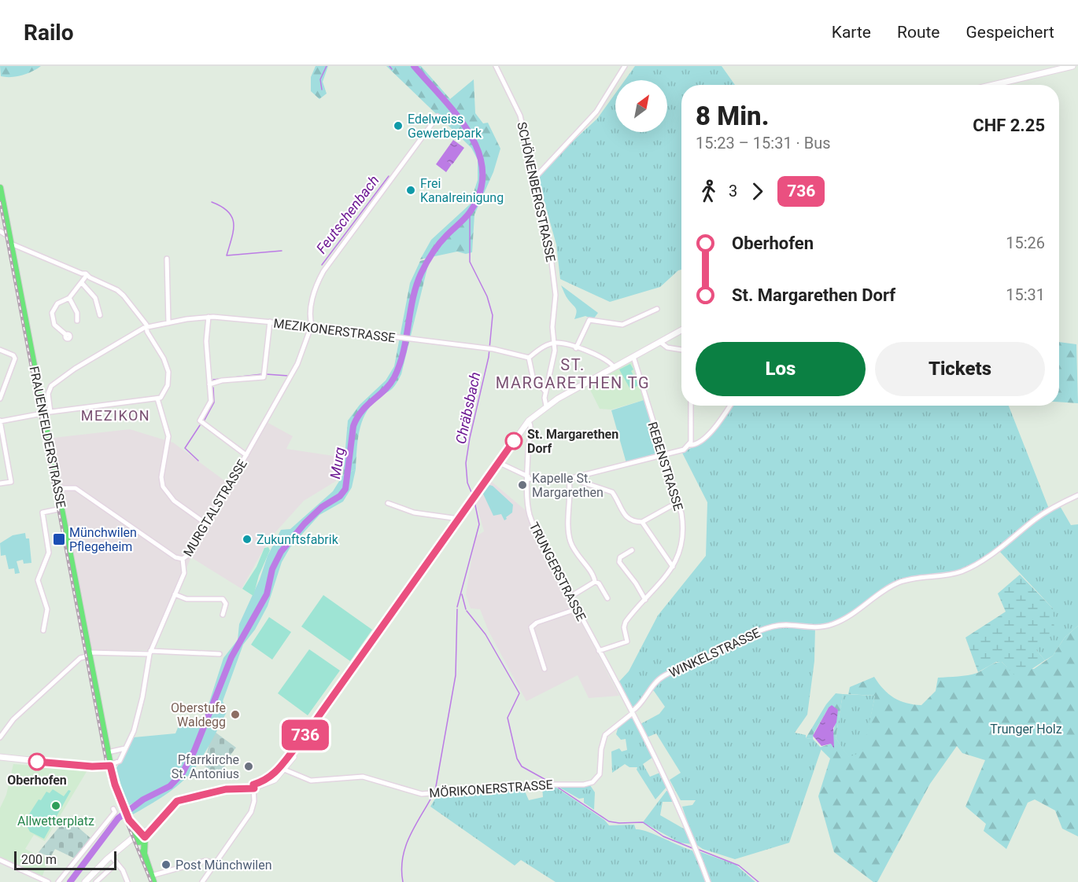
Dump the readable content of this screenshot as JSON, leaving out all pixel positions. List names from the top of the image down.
{
  "streets": {
    "main road": ["FRAUENFELDERSTRASSE"],
    "street": [
      "SCHÖNENBERGSTRASSE",
      "MEZIKONERSTRASSE",
      "REBENSTRASSE",
      "MURGTALSTRASSE",
      "TRUNGERSTRASSE",
      "WINKELSTRASSE",
      "MÖRIKONERSTRASSE"
    ]
  },
  "crossings": [
    ["MEZIKONERSTRASSE", "FRAUENFELDERSTRASSE"],
    ["MEZIKONERSTRASSE", "MURGTALSTRASSE"],
    ["FRAUENFELDERSTRASSE", "MURGTALSTRASSE"],
    ["REBENSTRASSE", "TRUNGERSTRASSE"],
    ["TRUNGERSTRASSE", "MÖRIKONERSTRASSE"],
    ["WINKELSTRASSE", "MÖRIKONERSTRASSE"]
  ],
  "districts": ["ST. MARGARETHEN TG", "MEZIKON"],
  "water": ["Feutschenbach", "Chräbsbach", "Murg"],
  "parks": ["Trunger Holz"],
  "places": {
    "other": [
      "Edelweiss Gewerbepark",
      "Frei Kanalreinigung",
      "St. Margarethen Dorf",
      "Kapelle St. Margarethen",
      "Zukunftsfabrik",
      "Oberstufe Waldegg",
      "Oberhofen",
      "Pfarrkirche St. Antonius",
      "Allwetterplatz",
      "Post Münchwilen"
    ],
    "transit": ["Münchwilen Pflegeheim"]
  },
  "lines": ["bus line 736"],
  "scale_bar": "200 m",
  "north": "top right",
  "page": {
    "header": "Railo",
    "nav": ["Karte", "Route", "Gespeichert"],
    "on_map": "736",
    "heading": ["8 Min.", "15:23 – 15:31 · Bus", "CHF 2.25"],
    "legs": ["3", "736"],
    "list": [
      {
        "name": "Oberhofen",
        "value": "15:26"
      },
      {
        "name": "St. Margarethen Dorf",
        "value": "15:31"
      }
    ],
    "buttons": ["Los", "Tickets"],
    "scale": "200 m"
  }
}
